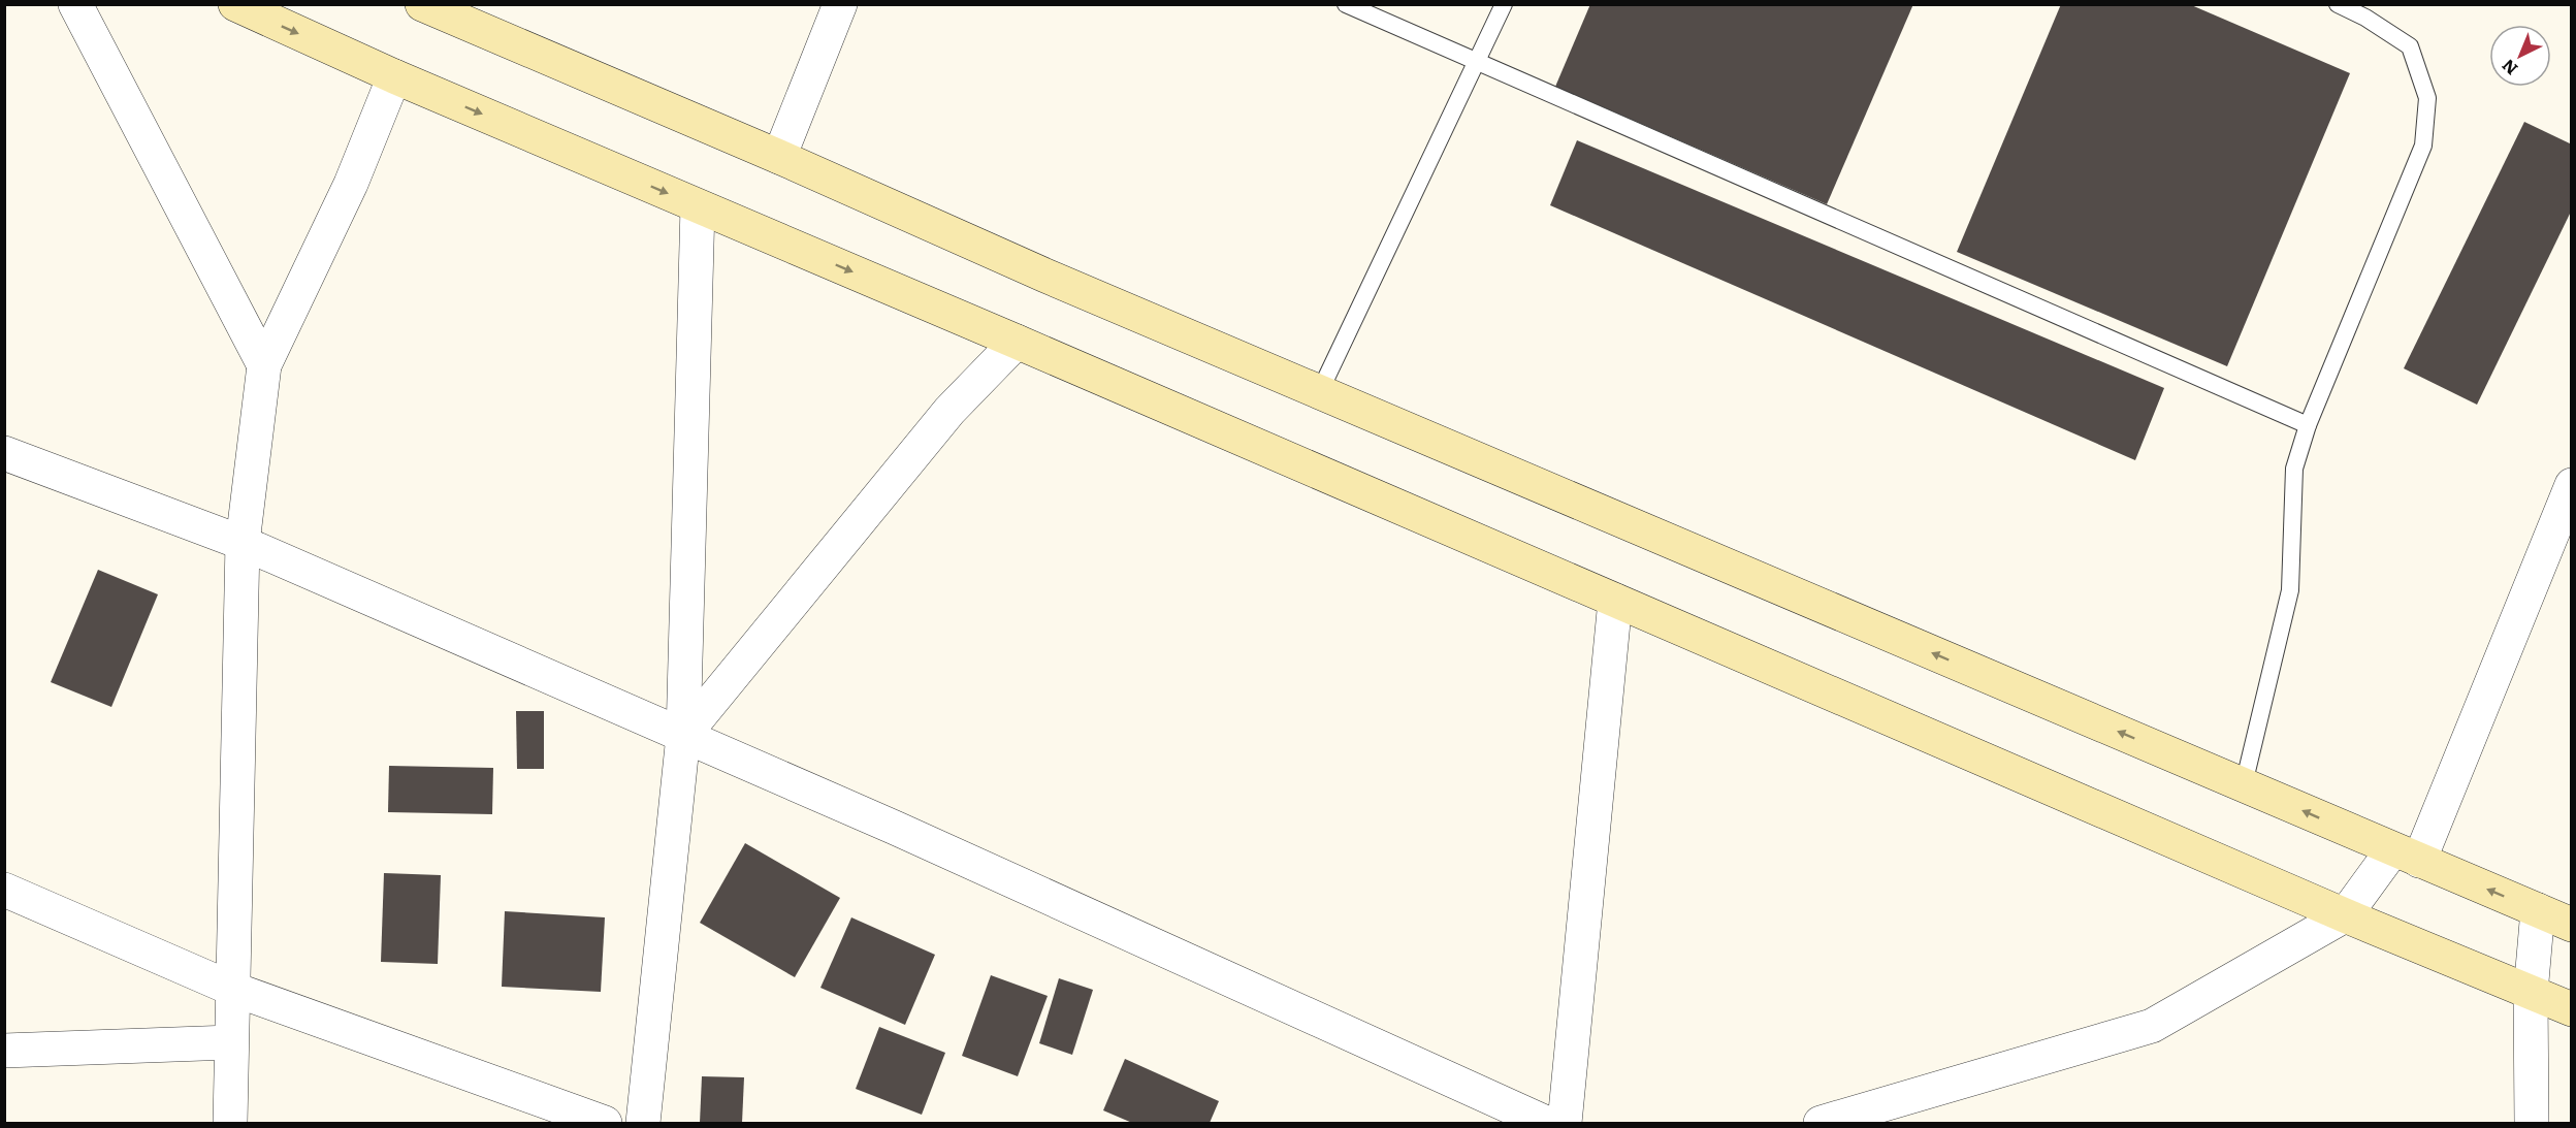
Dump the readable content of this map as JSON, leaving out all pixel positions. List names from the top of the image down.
{
  "north": "bottom left"
}
